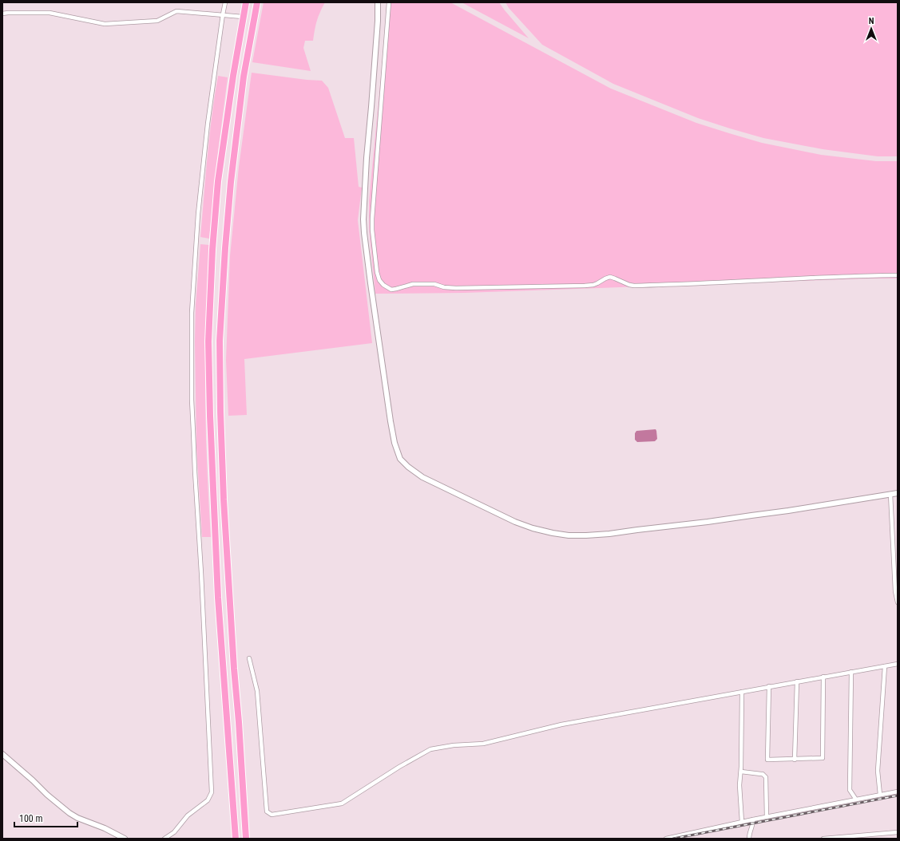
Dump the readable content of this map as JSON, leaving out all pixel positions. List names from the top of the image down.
{
  "scale_bar": "100 m",
  "north": "top"
}
